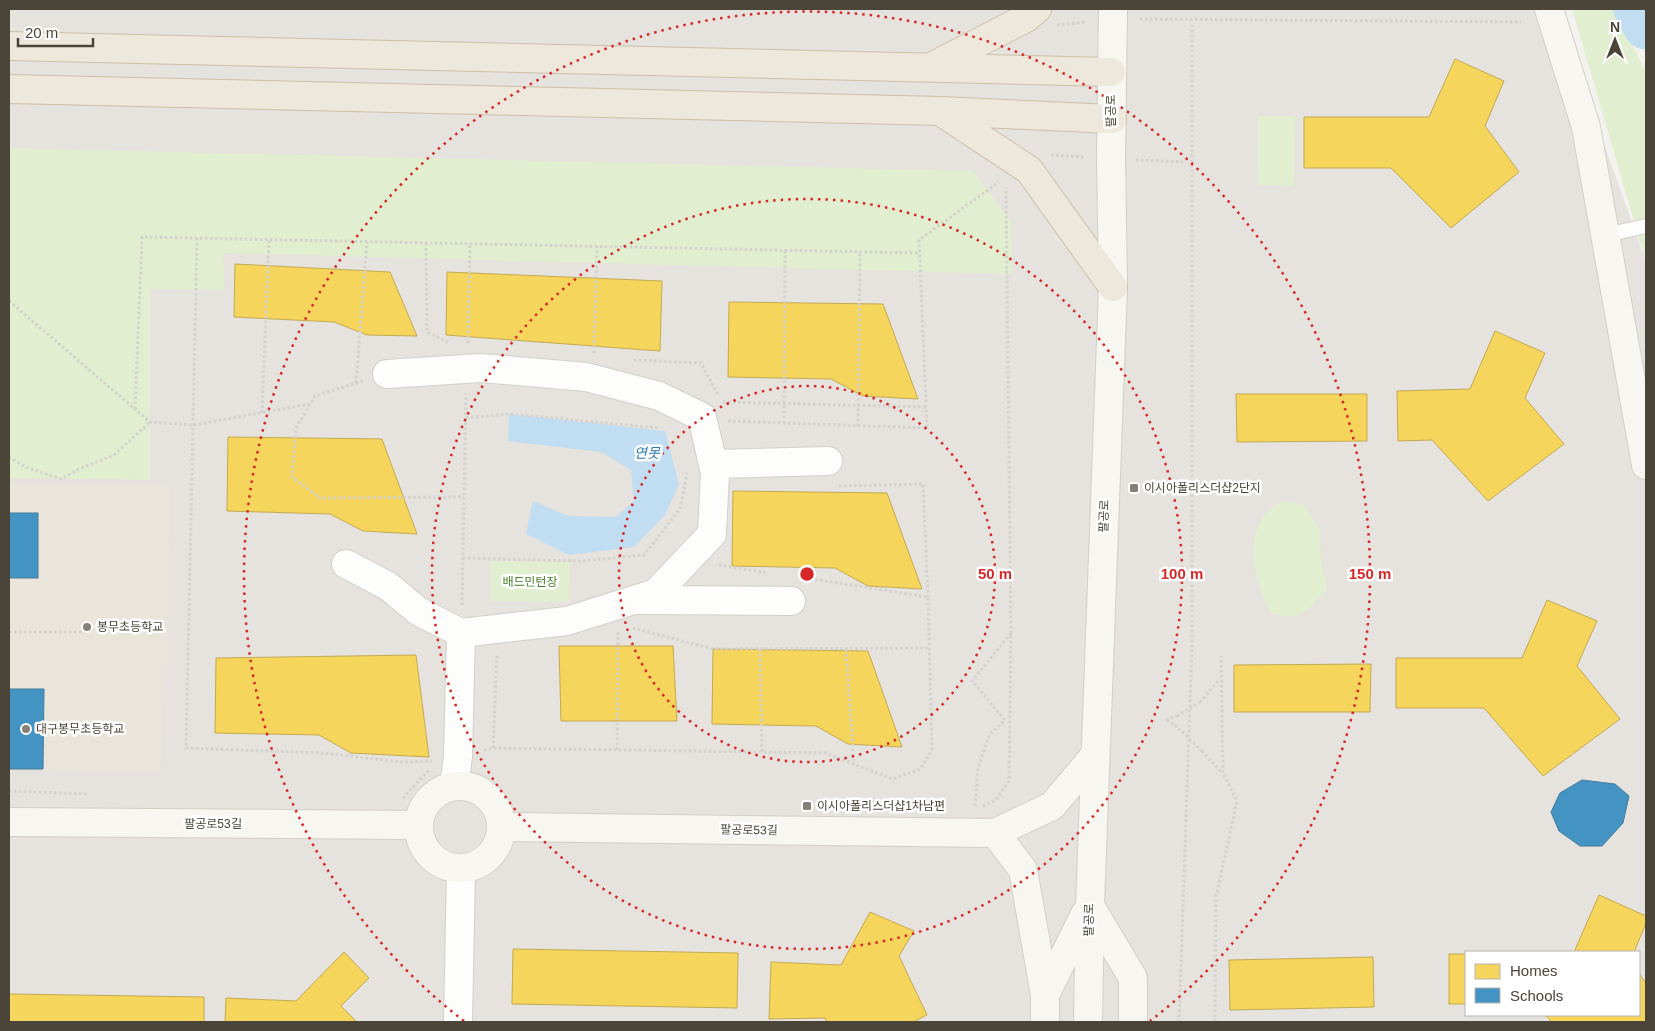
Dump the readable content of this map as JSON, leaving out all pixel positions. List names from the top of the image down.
{
  "streets": {
    "main road": ["팔공로", "팔공로53길"]
  },
  "water": ["연못"],
  "parks": ["배드민턴장"],
  "places": {
    "transit": ["이시아폴리스더샵2단지", "이시아폴리스더샵1차남편"],
    "other": ["봉무초등학교", "대구봉무초등학교"]
  },
  "legend": ["Homes", "Schools"],
  "scale_bar": "20 m",
  "north": "top",
  "rings": ["50 m", "100 m", "150 m"]
}
